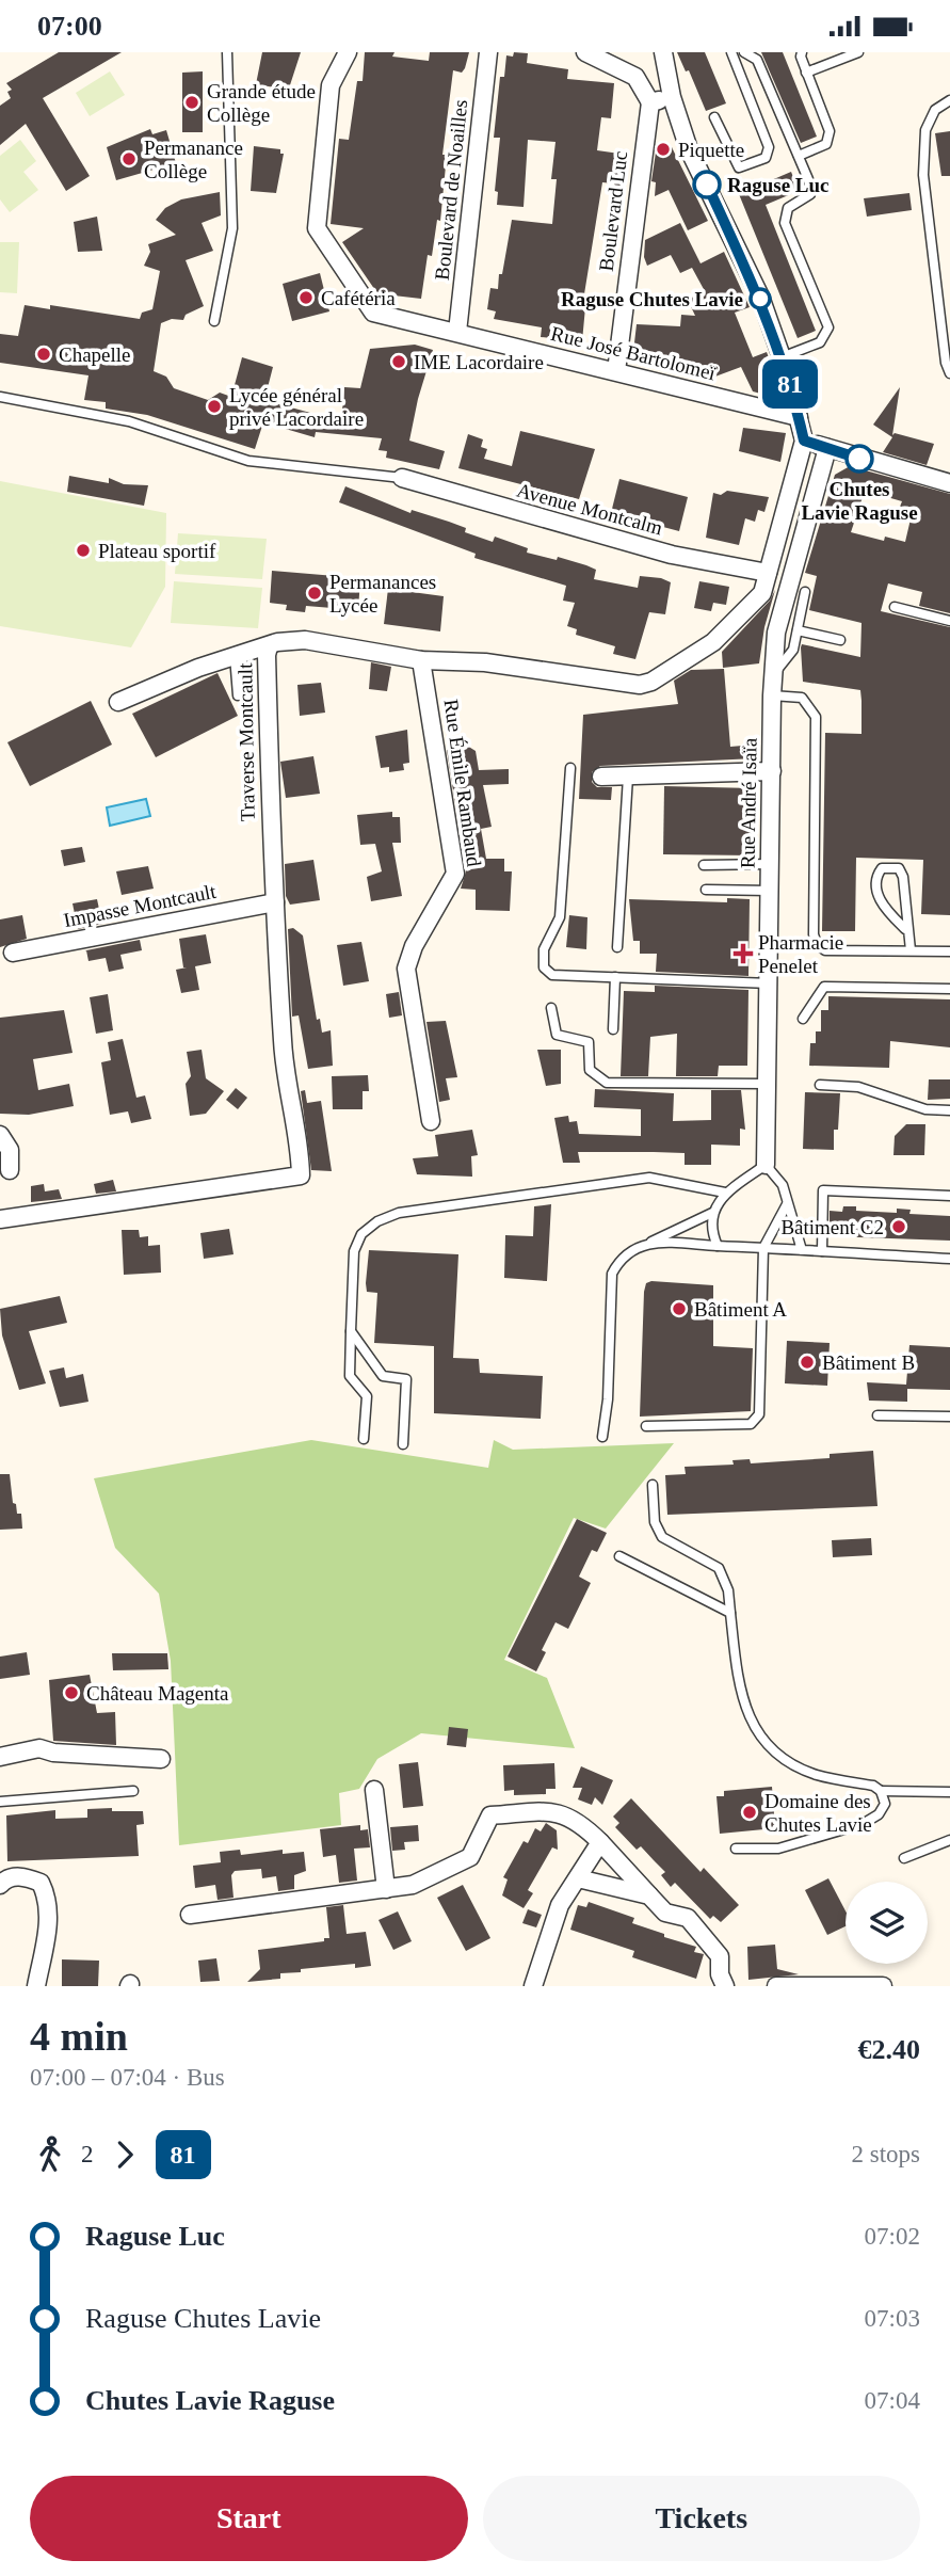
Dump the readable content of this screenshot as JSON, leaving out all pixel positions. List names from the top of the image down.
{
  "streets": {
    "street": [
      "Boulevard de Noailles",
      "Boulevard Luc",
      "Rue José Bartolomeï",
      "Avenue Montcalm",
      "Traverse Montcault",
      "Rue Émile Rambaud",
      "Rue André Isaïa",
      "Impasse Montcault"
    ]
  },
  "crossings": [
    ["Boulevard de Noailles", "Rue José Bartolomeï"],
    ["Boulevard Luc", "Rue José Bartolomeï"],
    ["Avenue Montcalm", "Traverse Montcault"],
    ["Traverse Montcault", "Rue Émile Rambaud"],
    ["Traverse Montcault", "Impasse Montcault"]
  ],
  "places": {
    "other": [
      "Grande étude Collège",
      "Piquette",
      "Permanance Collège",
      "Raguse Luc",
      "Cafétéria",
      "Raguse Chutes Lavie",
      "Chapelle",
      "IME Lacordaire",
      "Lycée général privé Lacordaire",
      "Chutes Lavie Raguse",
      "Plateau sportif",
      "Permanances Lycée",
      "Bâtiment C2",
      "Bâtiment A",
      "Bâtiment B",
      "Château Magenta",
      "Domaine des Chutes Lavie"
    ],
    "health": ["Pharmacie Penelet"]
  },
  "lines": ["bus line 81"],
  "page": {
    "status": "07:00",
    "on_map": "81",
    "heading": ["4 min", "07:00 – 07:04 · Bus", "€2.40"],
    "legs": ["2", "81", "2 stops"],
    "list": [
      {
        "name": "Raguse Luc",
        "value": "07:02"
      },
      {
        "name": "Raguse Chutes Lavie",
        "value": "07:03"
      },
      {
        "name": "Chutes Lavie Raguse",
        "value": "07:04"
      }
    ],
    "buttons": ["Start", "Tickets"]
  }
}
